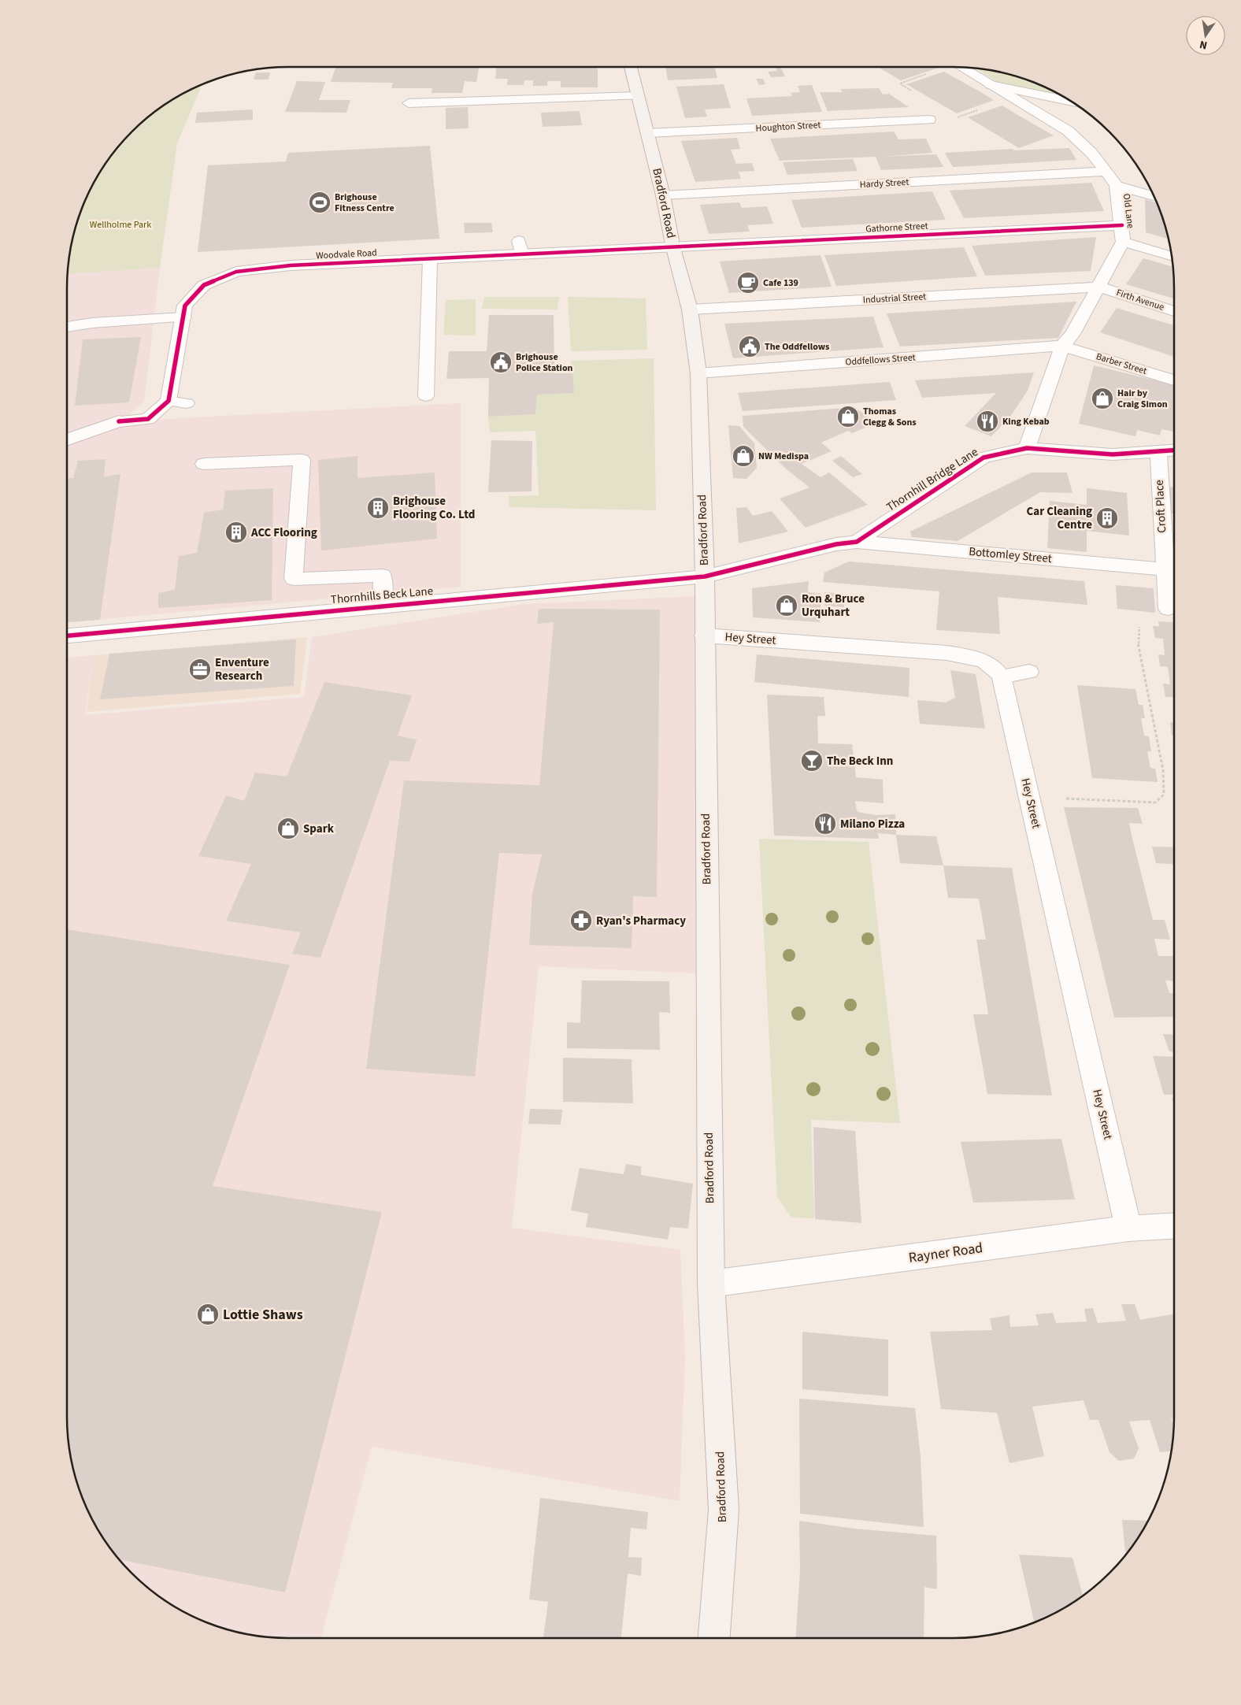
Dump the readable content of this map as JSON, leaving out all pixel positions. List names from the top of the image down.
{
  "streets": {
    "main road": ["Bradford Road"],
    "street": [
      "Houghton Street",
      "Hardy Street",
      "Old Lane",
      "Gathorne Street",
      "Woodvale Road",
      "Industrial Street",
      "Firth Avenue",
      "Oddfellows Street",
      "Barber Street",
      "Thornhill Bridge Lane",
      "Croft Place",
      "Bottomley Street",
      "Thornhills Beck Lane",
      "Hey Street",
      "Rayner Road"
    ]
  },
  "crossings": [
    ["Houghton Street", "Bradford Road"],
    ["Hardy Street", "Bradford Road"],
    ["Hardy Street", "Old Lane"],
    ["Bradford Road", "Gathorne Street"],
    ["Bradford Road", "Woodvale Road"],
    ["Bradford Road", "Industrial Street"],
    ["Bradford Road", "Oddfellows Street"],
    ["Bradford Road", "Thornhill Bridge Lane"],
    ["Bradford Road", "Thornhills Beck Lane"],
    ["Bradford Road", "Hey Street"],
    ["Bradford Road", "Rayner Road"],
    ["Old Lane", "Gathorne Street"],
    ["Old Lane", "Industrial Street"],
    ["Old Lane", "Firth Avenue"],
    ["Old Lane", "Oddfellows Street"],
    ["Old Lane", "Barber Street"],
    ["Old Lane", "Thornhill Bridge Lane"],
    ["Gathorne Street", "Woodvale Road"],
    ["Industrial Street", "Firth Avenue"],
    ["Oddfellows Street", "Barber Street"],
    ["Thornhill Bridge Lane", "Croft Place"],
    ["Thornhill Bridge Lane", "Bottomley Street"],
    ["Thornhill Bridge Lane", "Thornhills Beck Lane"],
    ["Croft Place", "Bottomley Street"],
    ["Hey Street", "Rayner Road"]
  ],
  "parks": ["Wellholme Park"],
  "places": {
    "sports": ["Brighouse Fitness Centre"],
    "cafe": ["Cafe 139"],
    "public building": ["The Oddfellows", "Brighouse Police Station"],
    "shop": [
      "Hair by Craig Simon",
      "Thomas Clegg & Sons",
      "NW Medispa",
      "Ron & Bruce Urquhart",
      "Spark",
      "Lottie Shaws"
    ],
    "restaurant": ["King Kebab", "Milano Pizza"],
    "building": ["Brighouse Flooring Co. Ltd", "Car Cleaning Centre", "ACC Flooring"],
    "office": ["Enventure Research"],
    "bar": ["The Beck Inn"],
    "pharmacy": ["Ryan's Pharmacy"]
  },
  "north": "bottom"
}
